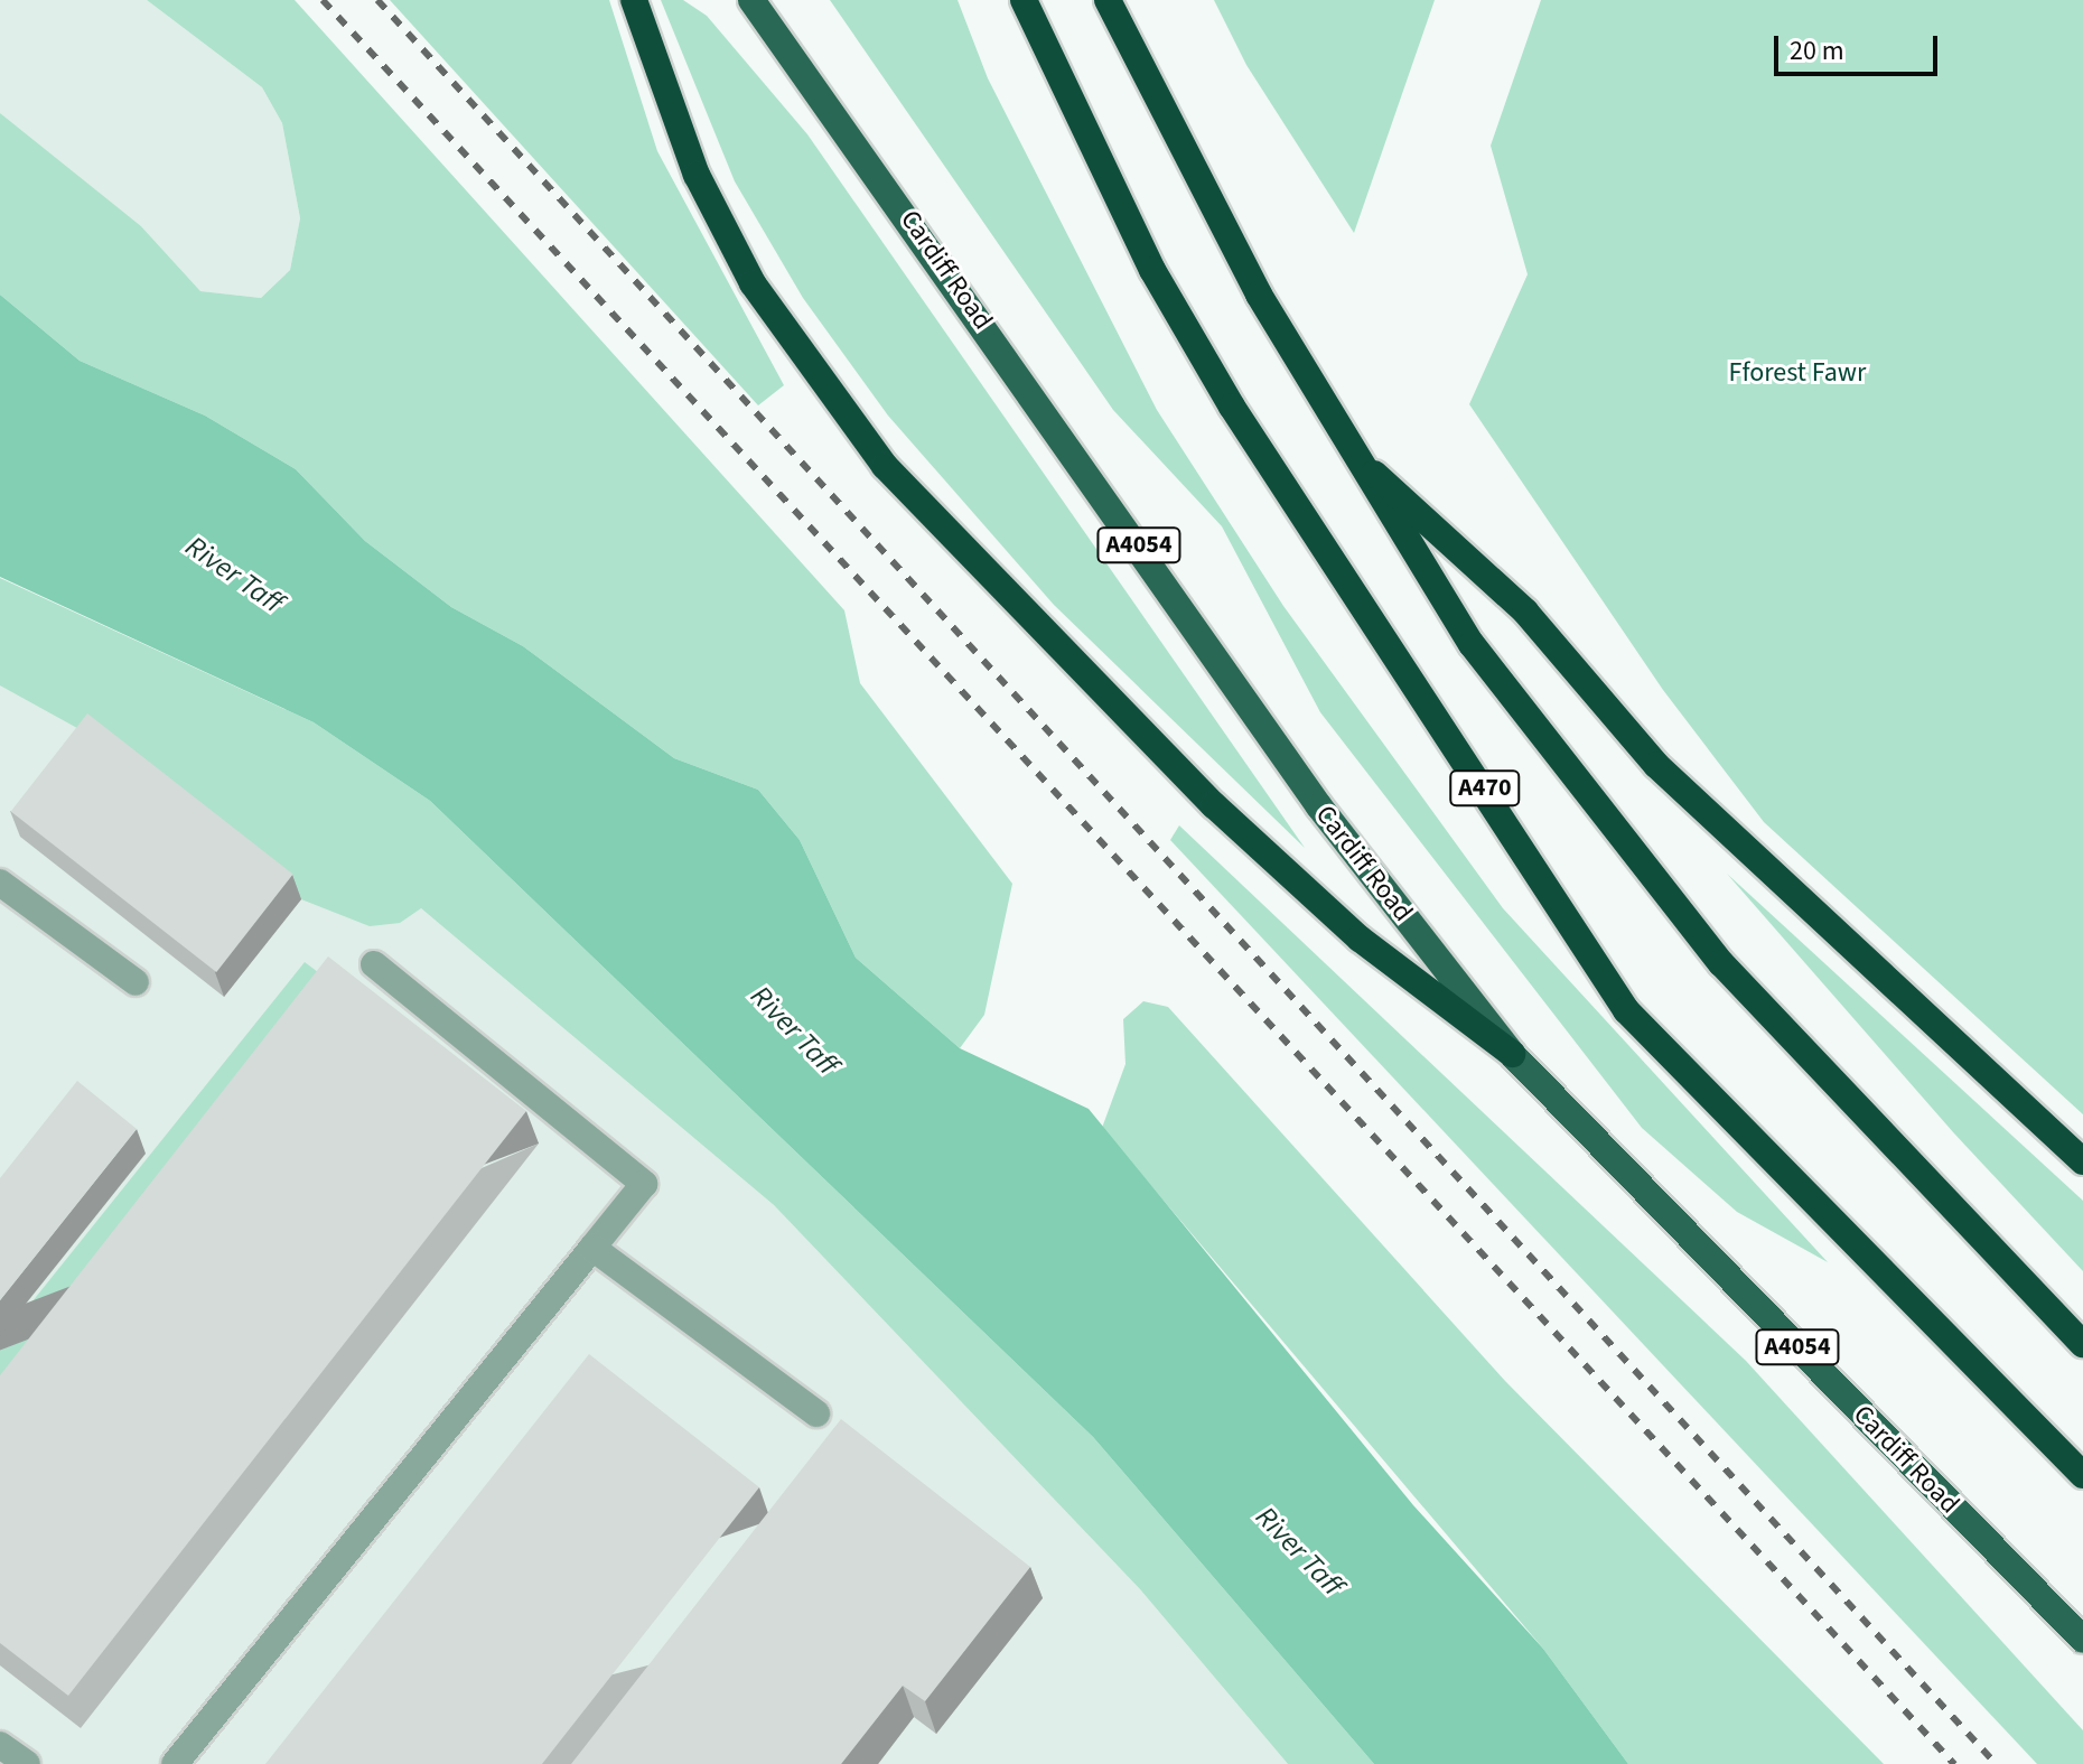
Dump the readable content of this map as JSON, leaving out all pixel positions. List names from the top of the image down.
{
  "streets": {
    "highway": ["A470"],
    "main road": ["Cardiff Road", "A4054"]
  },
  "water": ["River Taff"],
  "parks": ["Fforest Fawr"],
  "scale_bar": "20 m"
}
